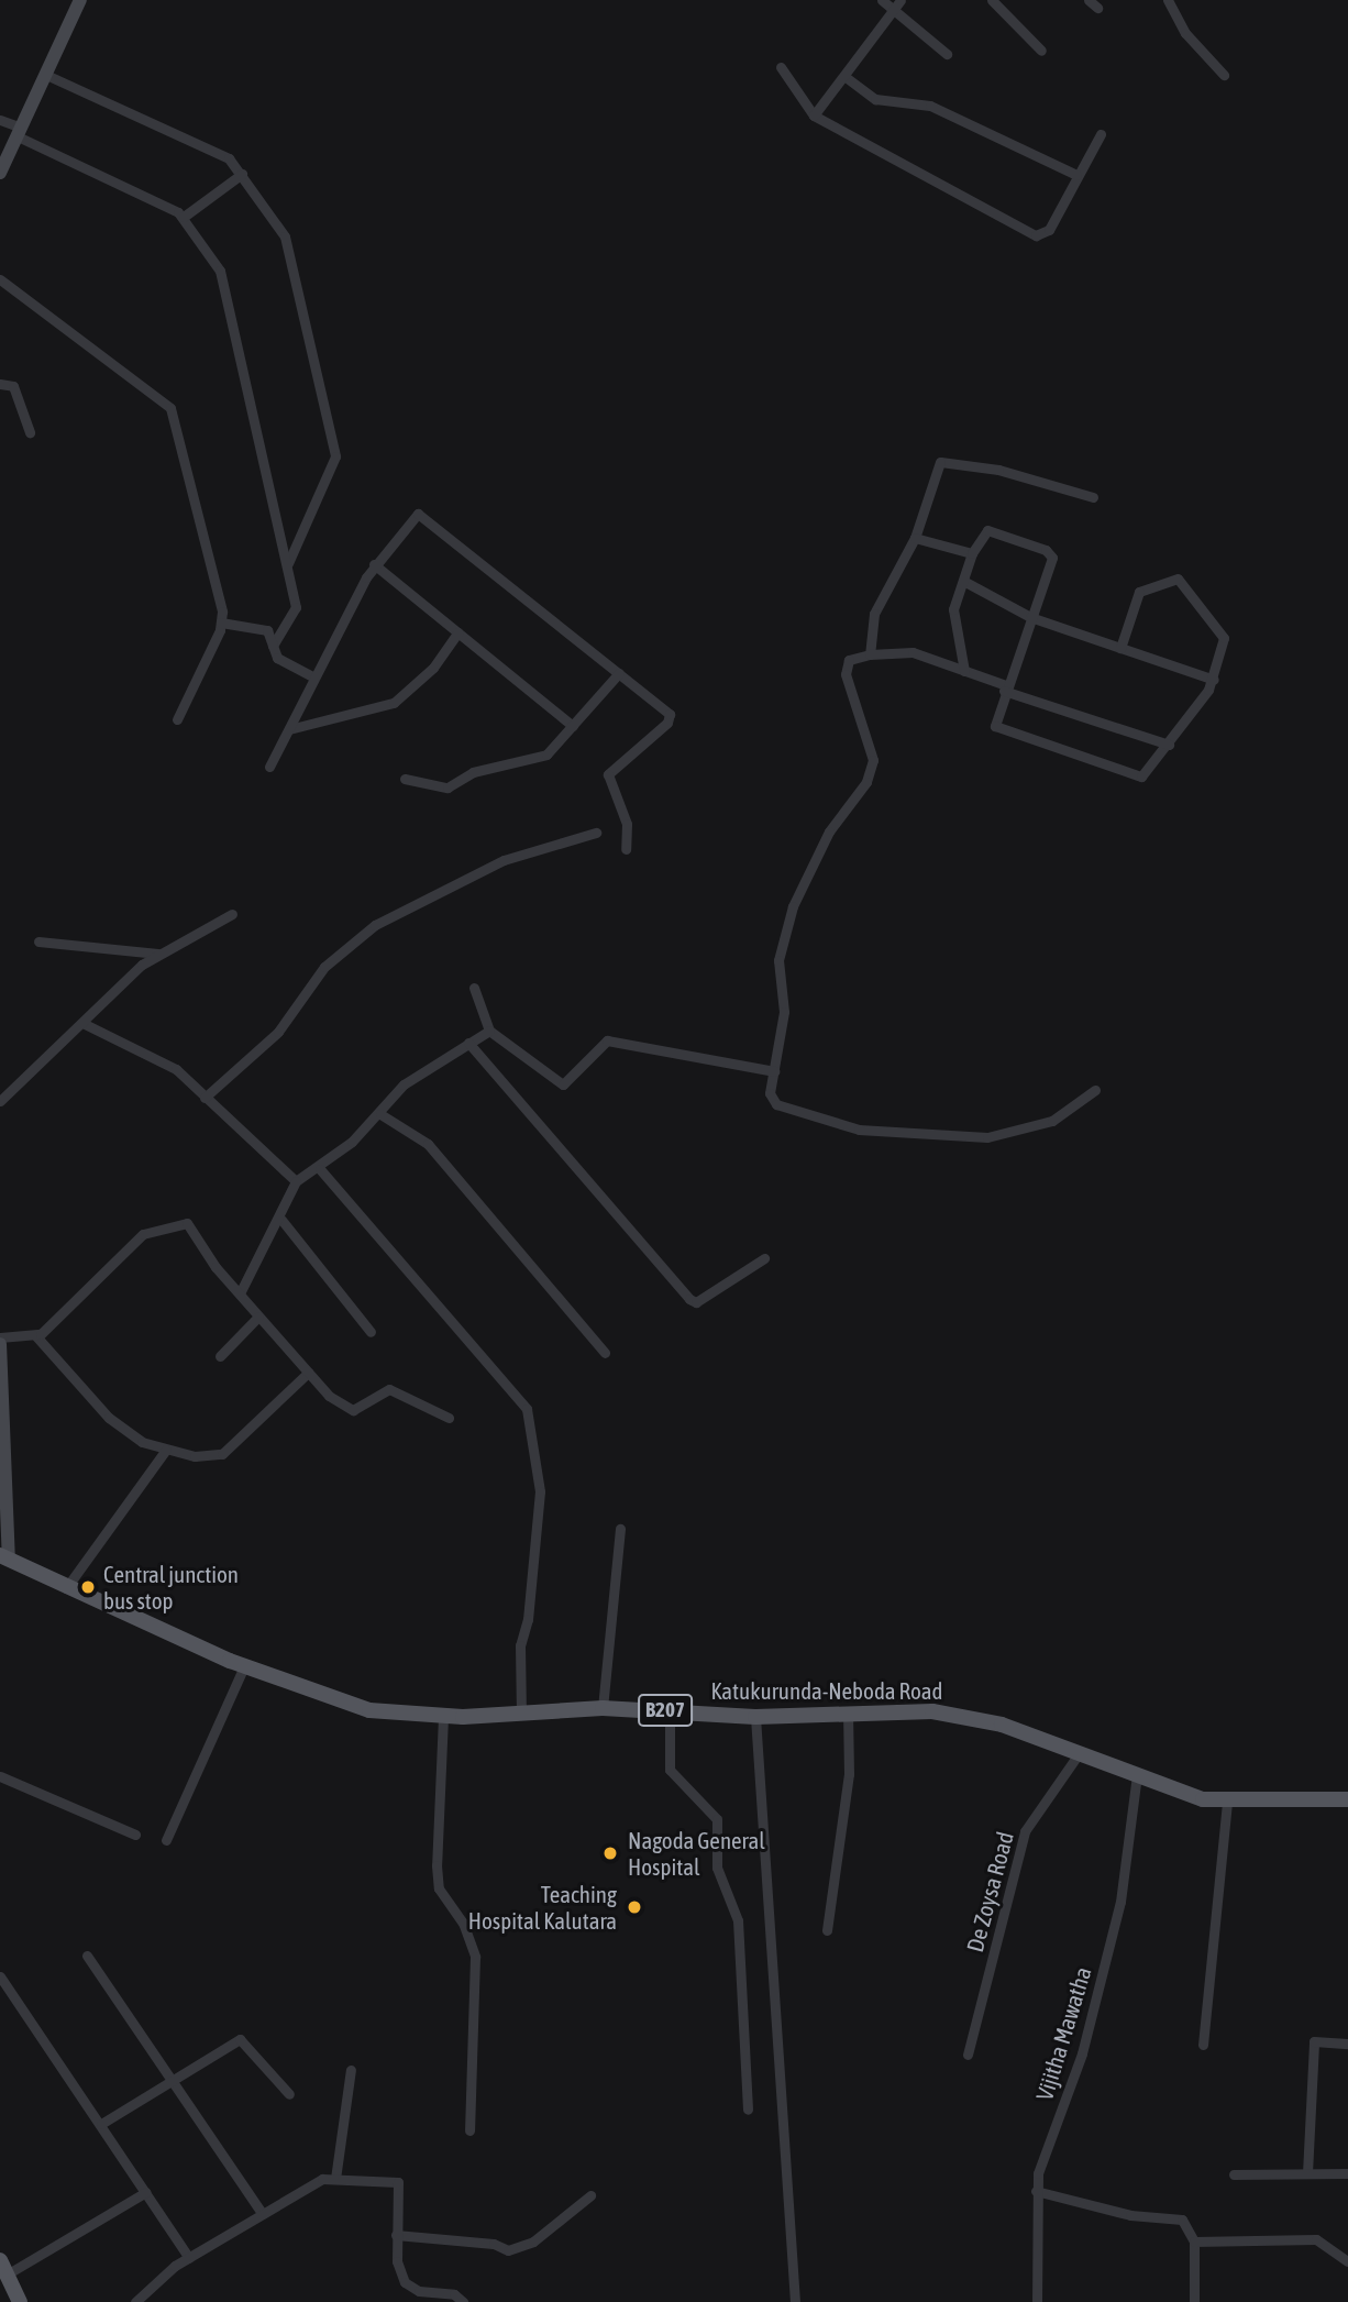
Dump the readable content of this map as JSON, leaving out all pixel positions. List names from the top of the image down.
{
  "streets": {
    "main road": ["Katukurunda-Neboda Road", "B207"],
    "street": ["De Zoysa Road", "Vijitha Mawatha"]
  },
  "crossings": [
    ["Katukurunda-Neboda Road", "De Zoysa Road"],
    ["Katukurunda-Neboda Road", "Vijitha Mawatha"]
  ],
  "places": ["Central junction bus stop", "Nagoda General Hospital", "Teaching Hospital Kalutara"]
}
